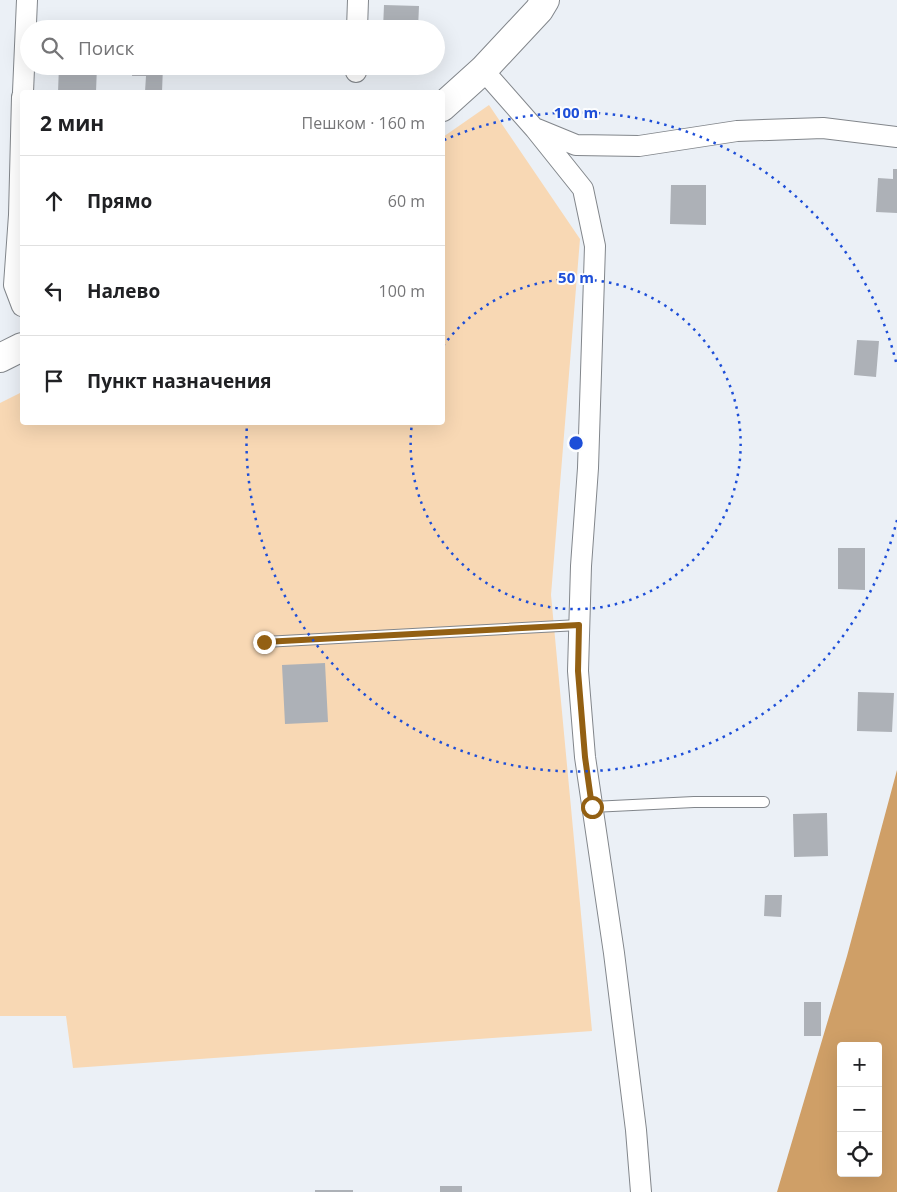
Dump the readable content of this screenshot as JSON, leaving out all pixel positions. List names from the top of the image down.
{
  "page": {
    "search": "Поиск",
    "heading": ["2 мин", "Пешком · 160 m"],
    "list": [
      ["Прямо", "60 m"],
      ["Налево", "100 m"],
      "Пункт назначения"
    ],
    "map_buttons": ["+", "−"]
  },
  "rings": ["100 m", "50 m"]
}
